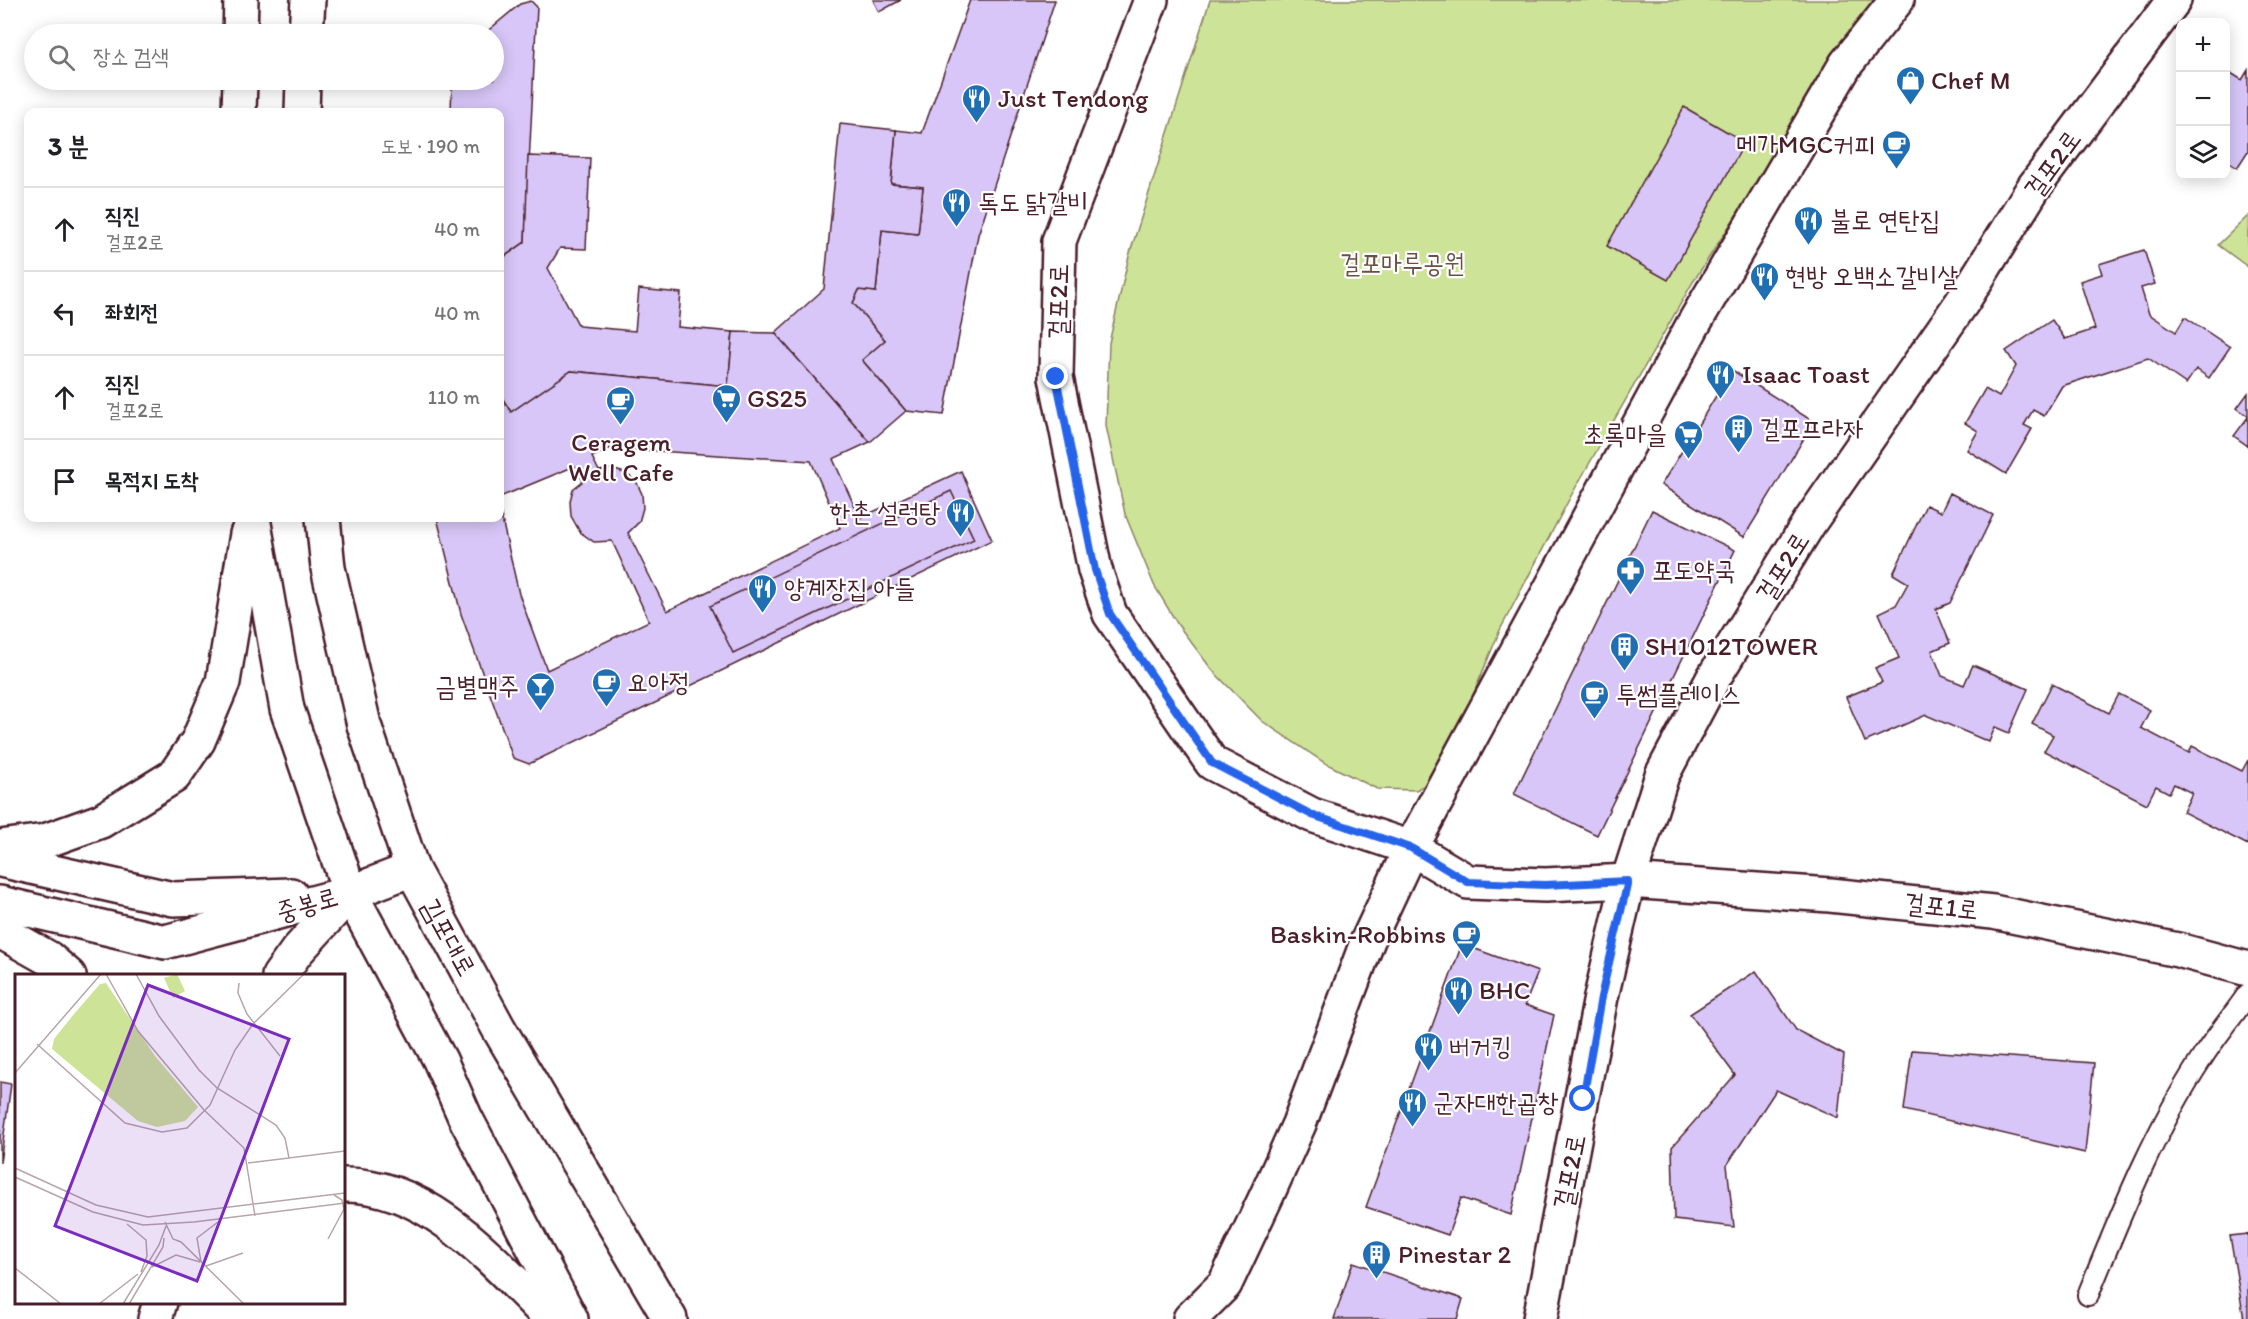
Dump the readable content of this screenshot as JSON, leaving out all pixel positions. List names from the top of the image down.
{
  "streets": {
    "street": [
      "걸포2로",
      "중봉로",
      "걸포1로",
      "김포대로"
    ]
  },
  "crossings": [
    ["걸포2로", "걸포1로"]
  ],
  "parks": ["걸포마루공원"],
  "places": {
    "shop": ["Chef M"],
    "restaurant": [
      "Just Tendong",
      "독도 닭갈비",
      "불로 연탄집",
      "현방 오백소갈비살",
      "Isaac Toast",
      "한촌 설렁탕",
      "양계장집 아들",
      "BHC",
      "버거킹",
      "군자대한곱창"
    ],
    "cafe": [
      "메가MGC커피",
      "Ceragem Well Cafe",
      "요아정",
      "투썸플레이스",
      "Baskin-Robbins"
    ],
    "supermarket": ["GS25", "초록마을"],
    "building": ["걸포프라자", "SH1012TOWER", "Pinestar 2"],
    "pharmacy": ["포도약국"],
    "bar": ["금별맥주"]
  },
  "page": {
    "map_buttons": ["+", "−"],
    "search": "장소 검색",
    "heading": ["3 분", "도보 · 190 m"],
    "list": [
      ["직진", "걸포2로", "40 m"],
      ["좌회전", "40 m"],
      ["직진", "걸포2로", "110 m"],
      "목적지 도착"
    ]
  }
}
